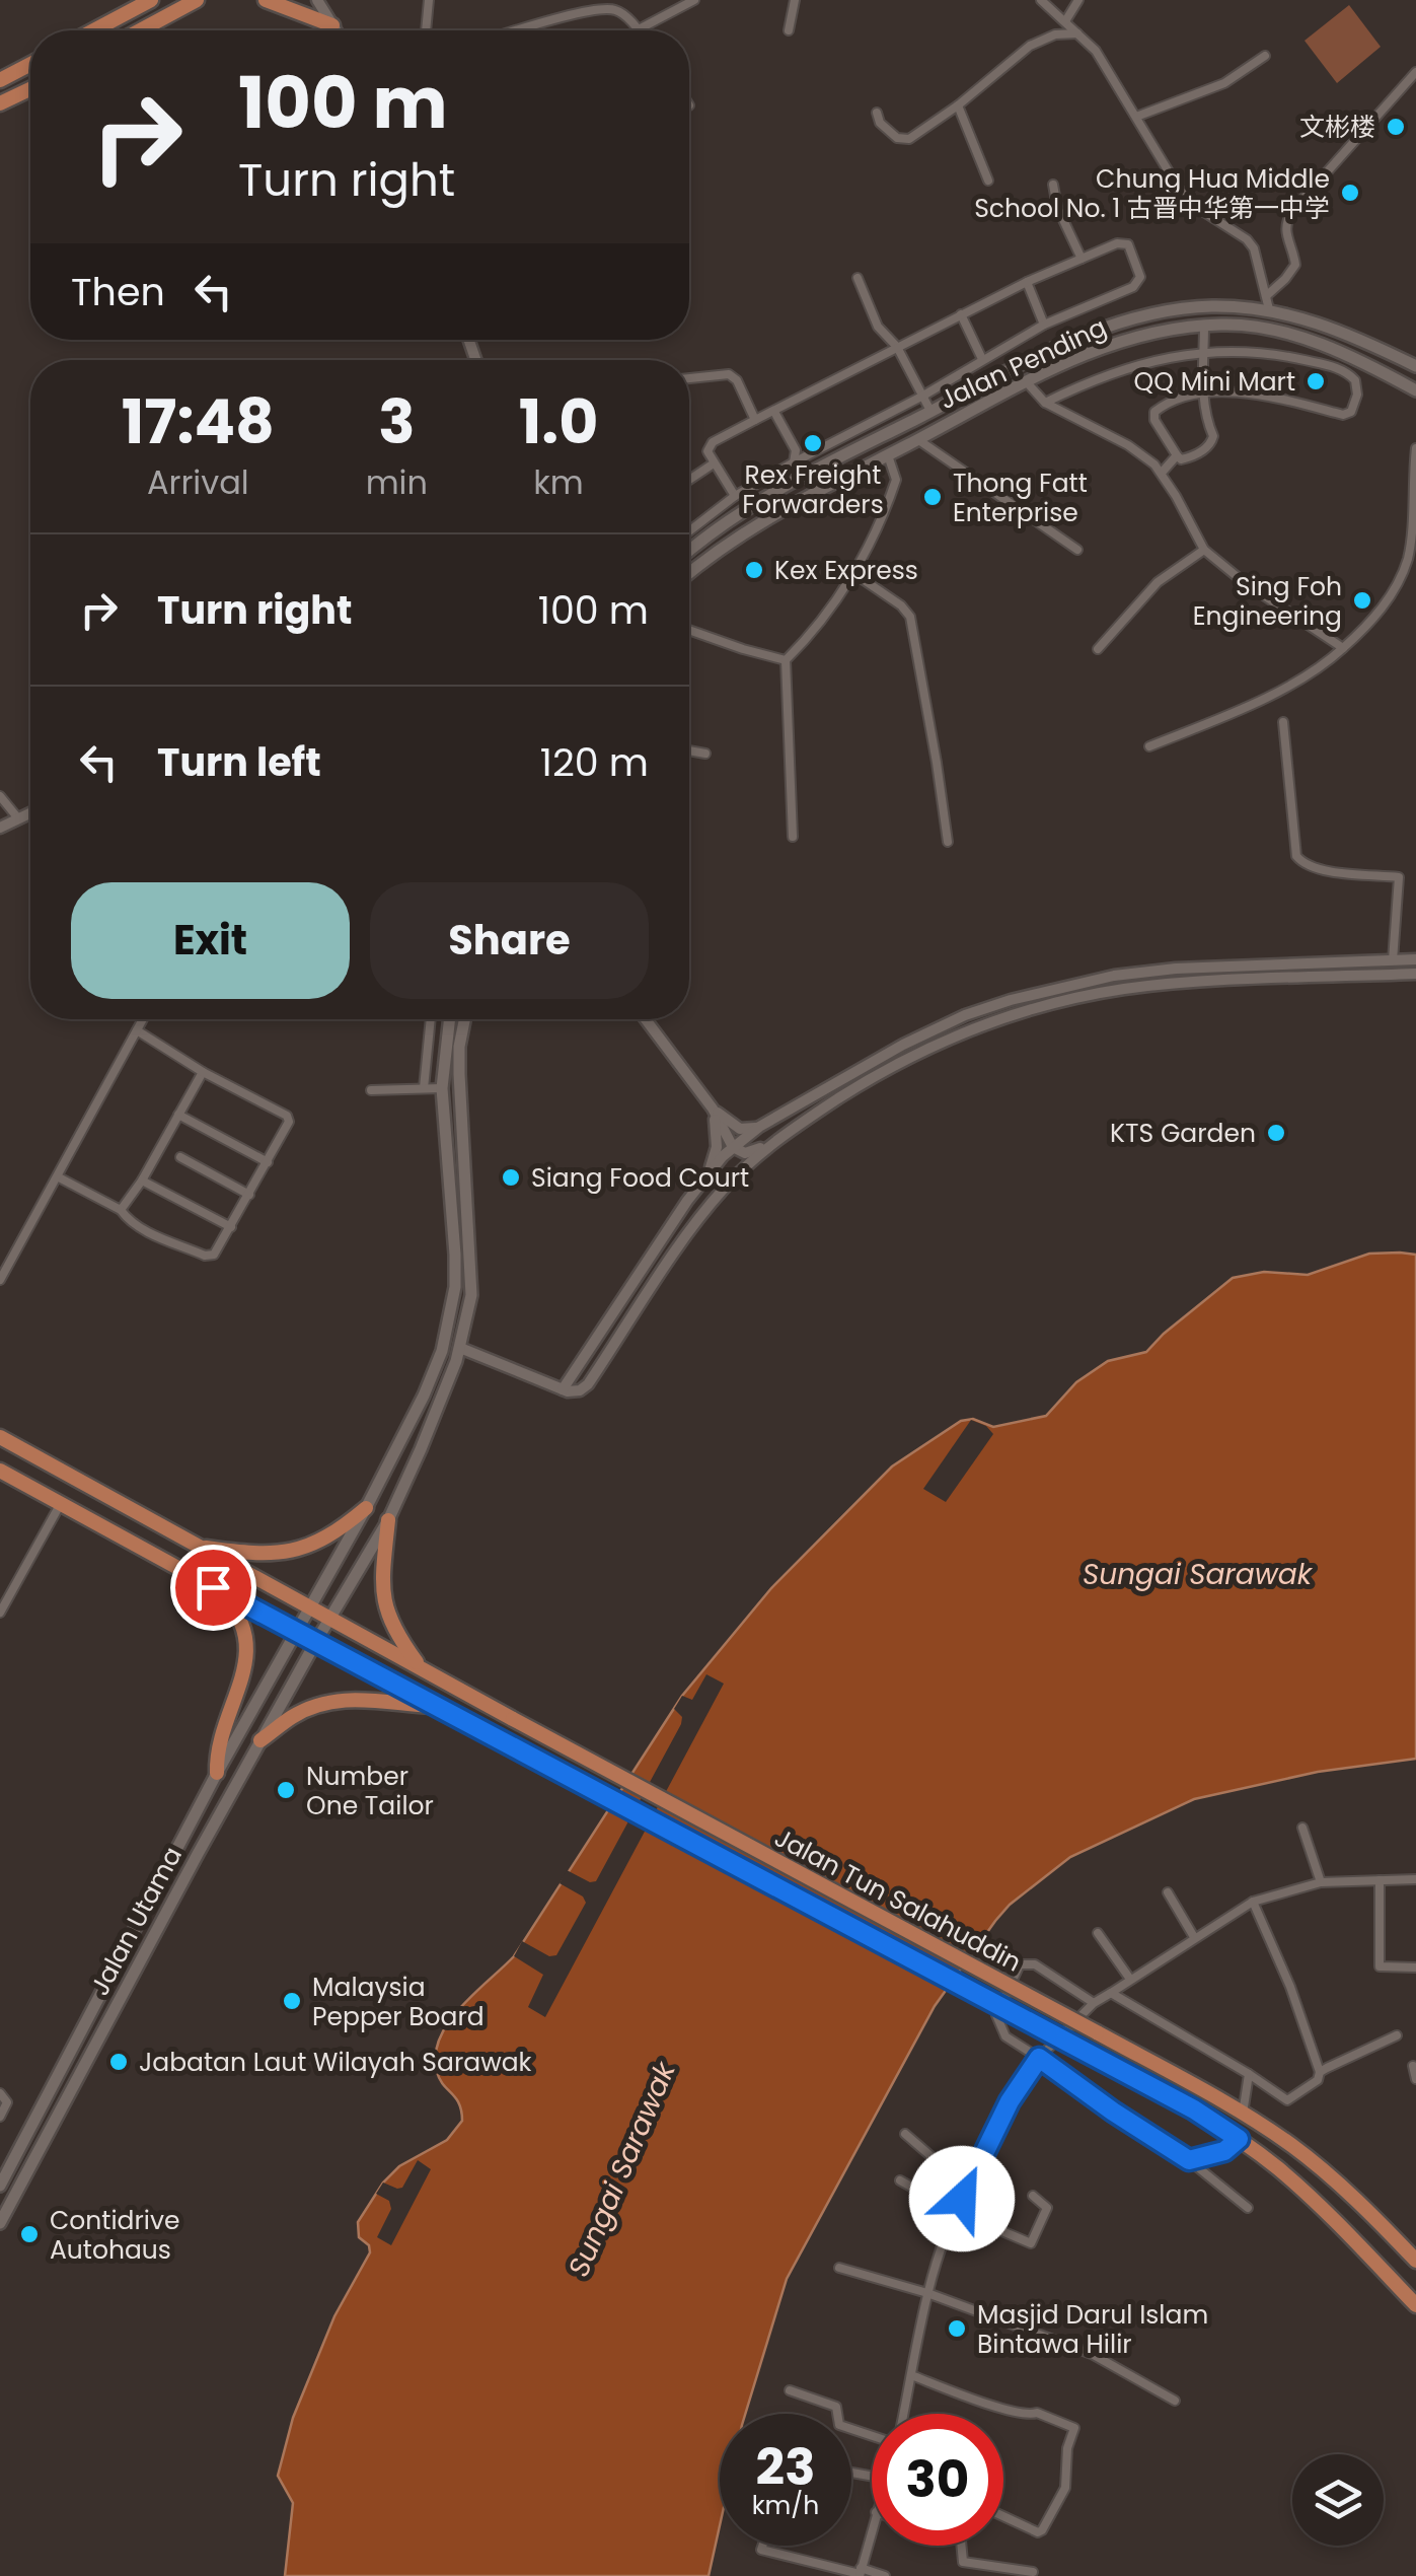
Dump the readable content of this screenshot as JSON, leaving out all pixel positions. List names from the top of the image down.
{
  "streets": {
    "highway": ["Jalan Tun Salahuddin"],
    "main road": ["Jalan Pending", "Jalan Utama"]
  },
  "crossings": [
    ["Jalan Tun Salahuddin", "Jalan Utama"]
  ],
  "water": ["Sungai Sarawak"],
  "places": [
    "文彬楼",
    "Chung Hua Middle School No. 1 古晋中华第一中学",
    "QQ Mini Mart",
    "Rex Freight Forwarders",
    "Thong Fatt Enterprise",
    "Kex Express",
    "Sing Foh Engineering",
    "KTS Garden",
    "Siang Food Court",
    "Number One Tailor",
    "Malaysia Pepper Board",
    "Jabatan Laut Wilayah Sarawak",
    "Contidrive Autohaus",
    "Masjid Darul Islam Bintawa Hilir"
  ],
  "page": {
    "turn": ["100 m", "Turn right"],
    "then": "Then",
    "eta": [
      "17:48",
      "Arrival",
      "3",
      "min",
      "1.0",
      "km"
    ],
    "list": [
      {
        "name": "Turn right",
        "value": "100 m"
      },
      {
        "name": "Turn left",
        "value": "120 m"
      }
    ],
    "buttons": ["Exit", "Share"],
    "speed": "23 km/h",
    "limit": "30"
  }
}
